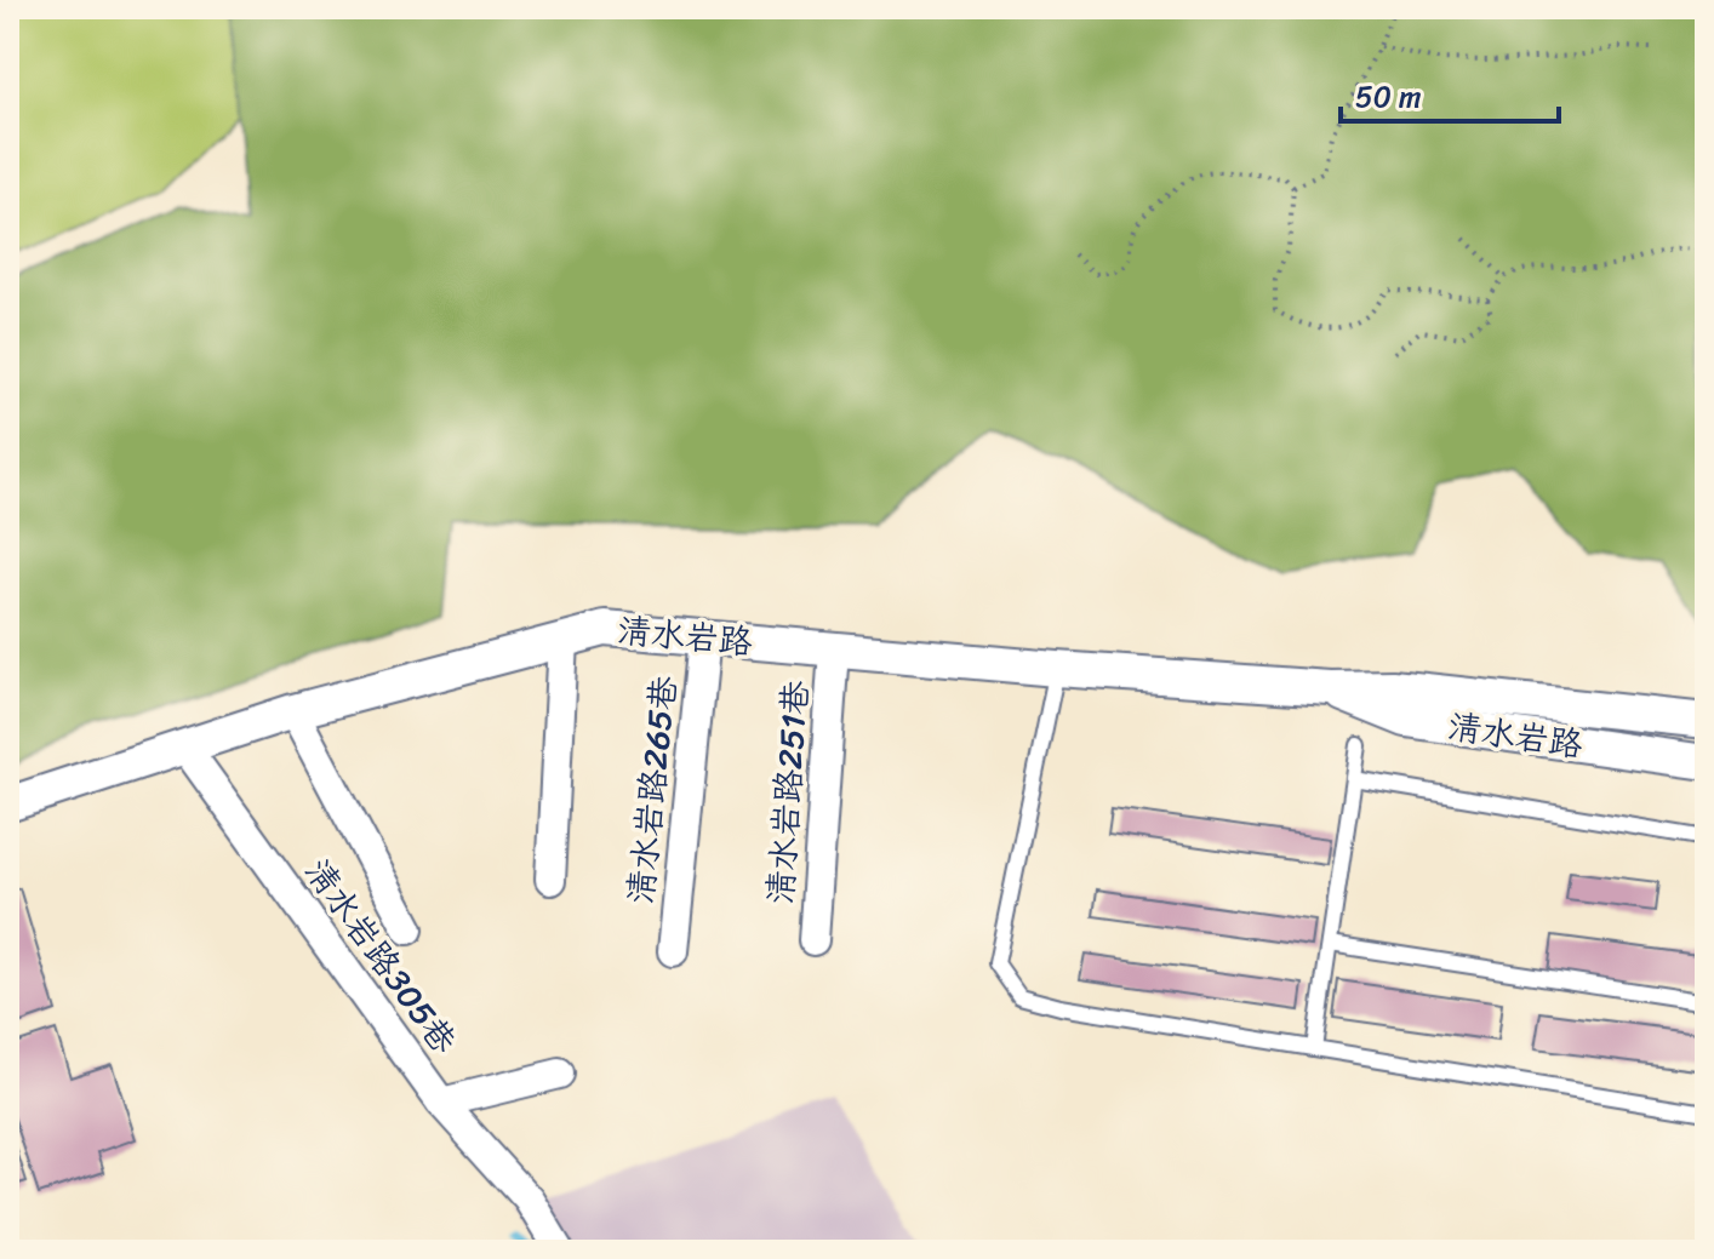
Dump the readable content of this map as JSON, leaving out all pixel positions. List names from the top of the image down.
{
  "streets": {
    "street": [
      "清水岩路",
      "清水岩路265巷",
      "清水岩路251巷",
      "清水岩路305巷"
    ]
  },
  "crossings": [
    ["清水岩路", "清水岩路265巷"],
    ["清水岩路", "清水岩路251巷"],
    ["清水岩路", "清水岩路305巷"]
  ],
  "scale_bar": "50 m"
}
